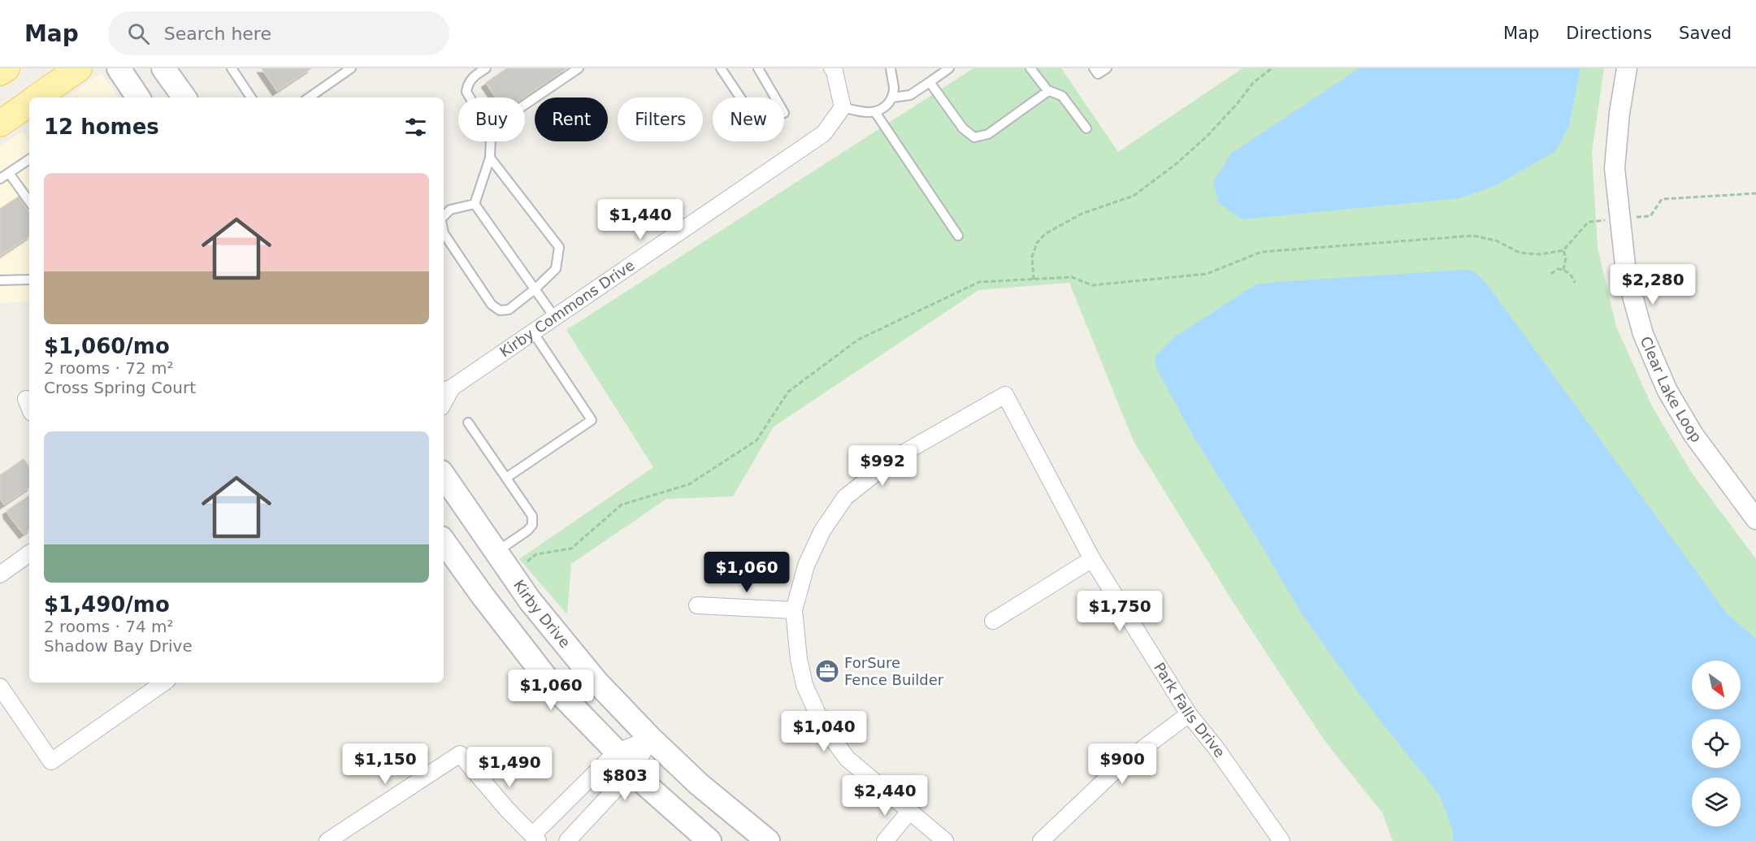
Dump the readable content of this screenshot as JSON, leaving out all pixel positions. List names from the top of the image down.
{
  "streets": {
    "main road": ["Kirby Drive"],
    "street": ["Kirby Commons Drive", "Clear Lake Loop", "Park Falls Drive"]
  },
  "places": {
    "office": ["ForSure Fence Builder"]
  },
  "north": "bottom right",
  "page": {
    "header": "Map",
    "search": "Search here",
    "nav": ["Map", "Directions", "Saved"],
    "chip": [
      "Buy",
      "Rent",
      "Filters",
      "New"
    ],
    "heading": "12 homes",
    "list": [
      {
        "name": "$1,060/mo",
        "note": "2 rooms · 72 m² · Cross Spring Court"
      },
      {
        "name": "$1,490/mo",
        "note": "2 rooms · 74 m² · Shadow Bay Drive"
      }
    ],
    "price": [
      "$1,440",
      "$2,280",
      "$992",
      "$1,060",
      "$1,750",
      "$1,060",
      "$1,040",
      "$1,150",
      "$900",
      "$1,490",
      "$803",
      "$2,440"
    ]
  }
}
